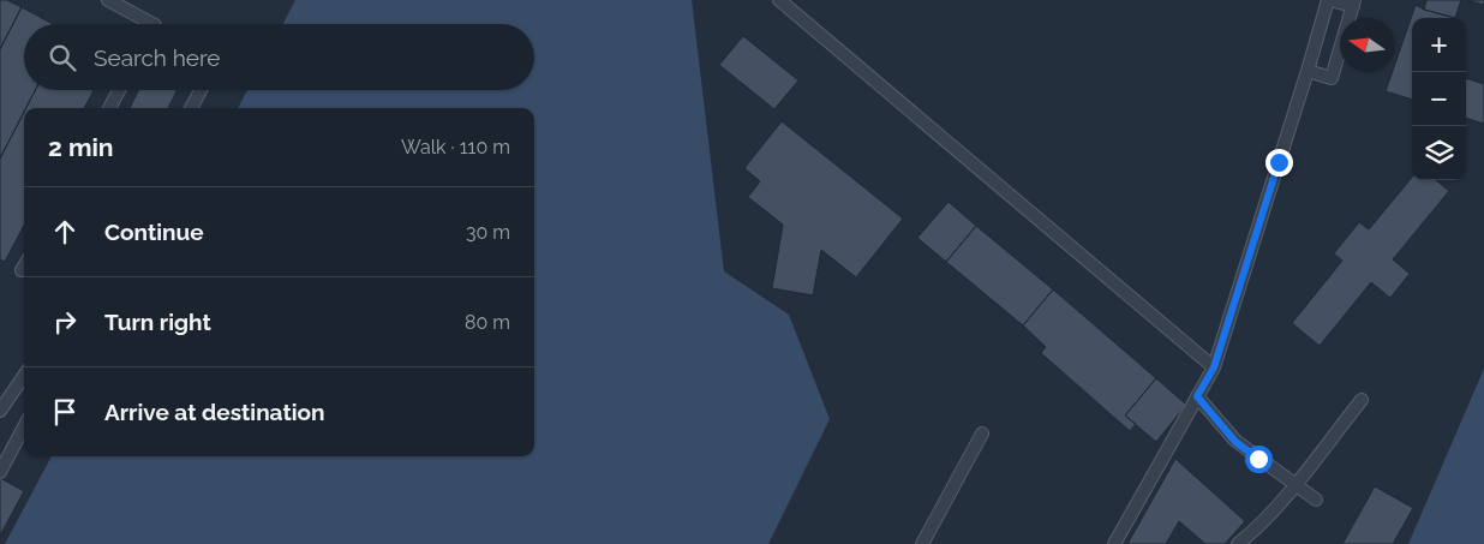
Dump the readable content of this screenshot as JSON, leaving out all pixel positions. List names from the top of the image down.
{
  "north": "left",
  "page": {
    "map_buttons": ["+", "−"],
    "search": "Search here",
    "heading": ["2 min", "Walk · 110 m"],
    "list": [
      ["Continue", "30 m"],
      ["Turn right", "80 m"],
      "Arrive at destination"
    ]
  }
}
